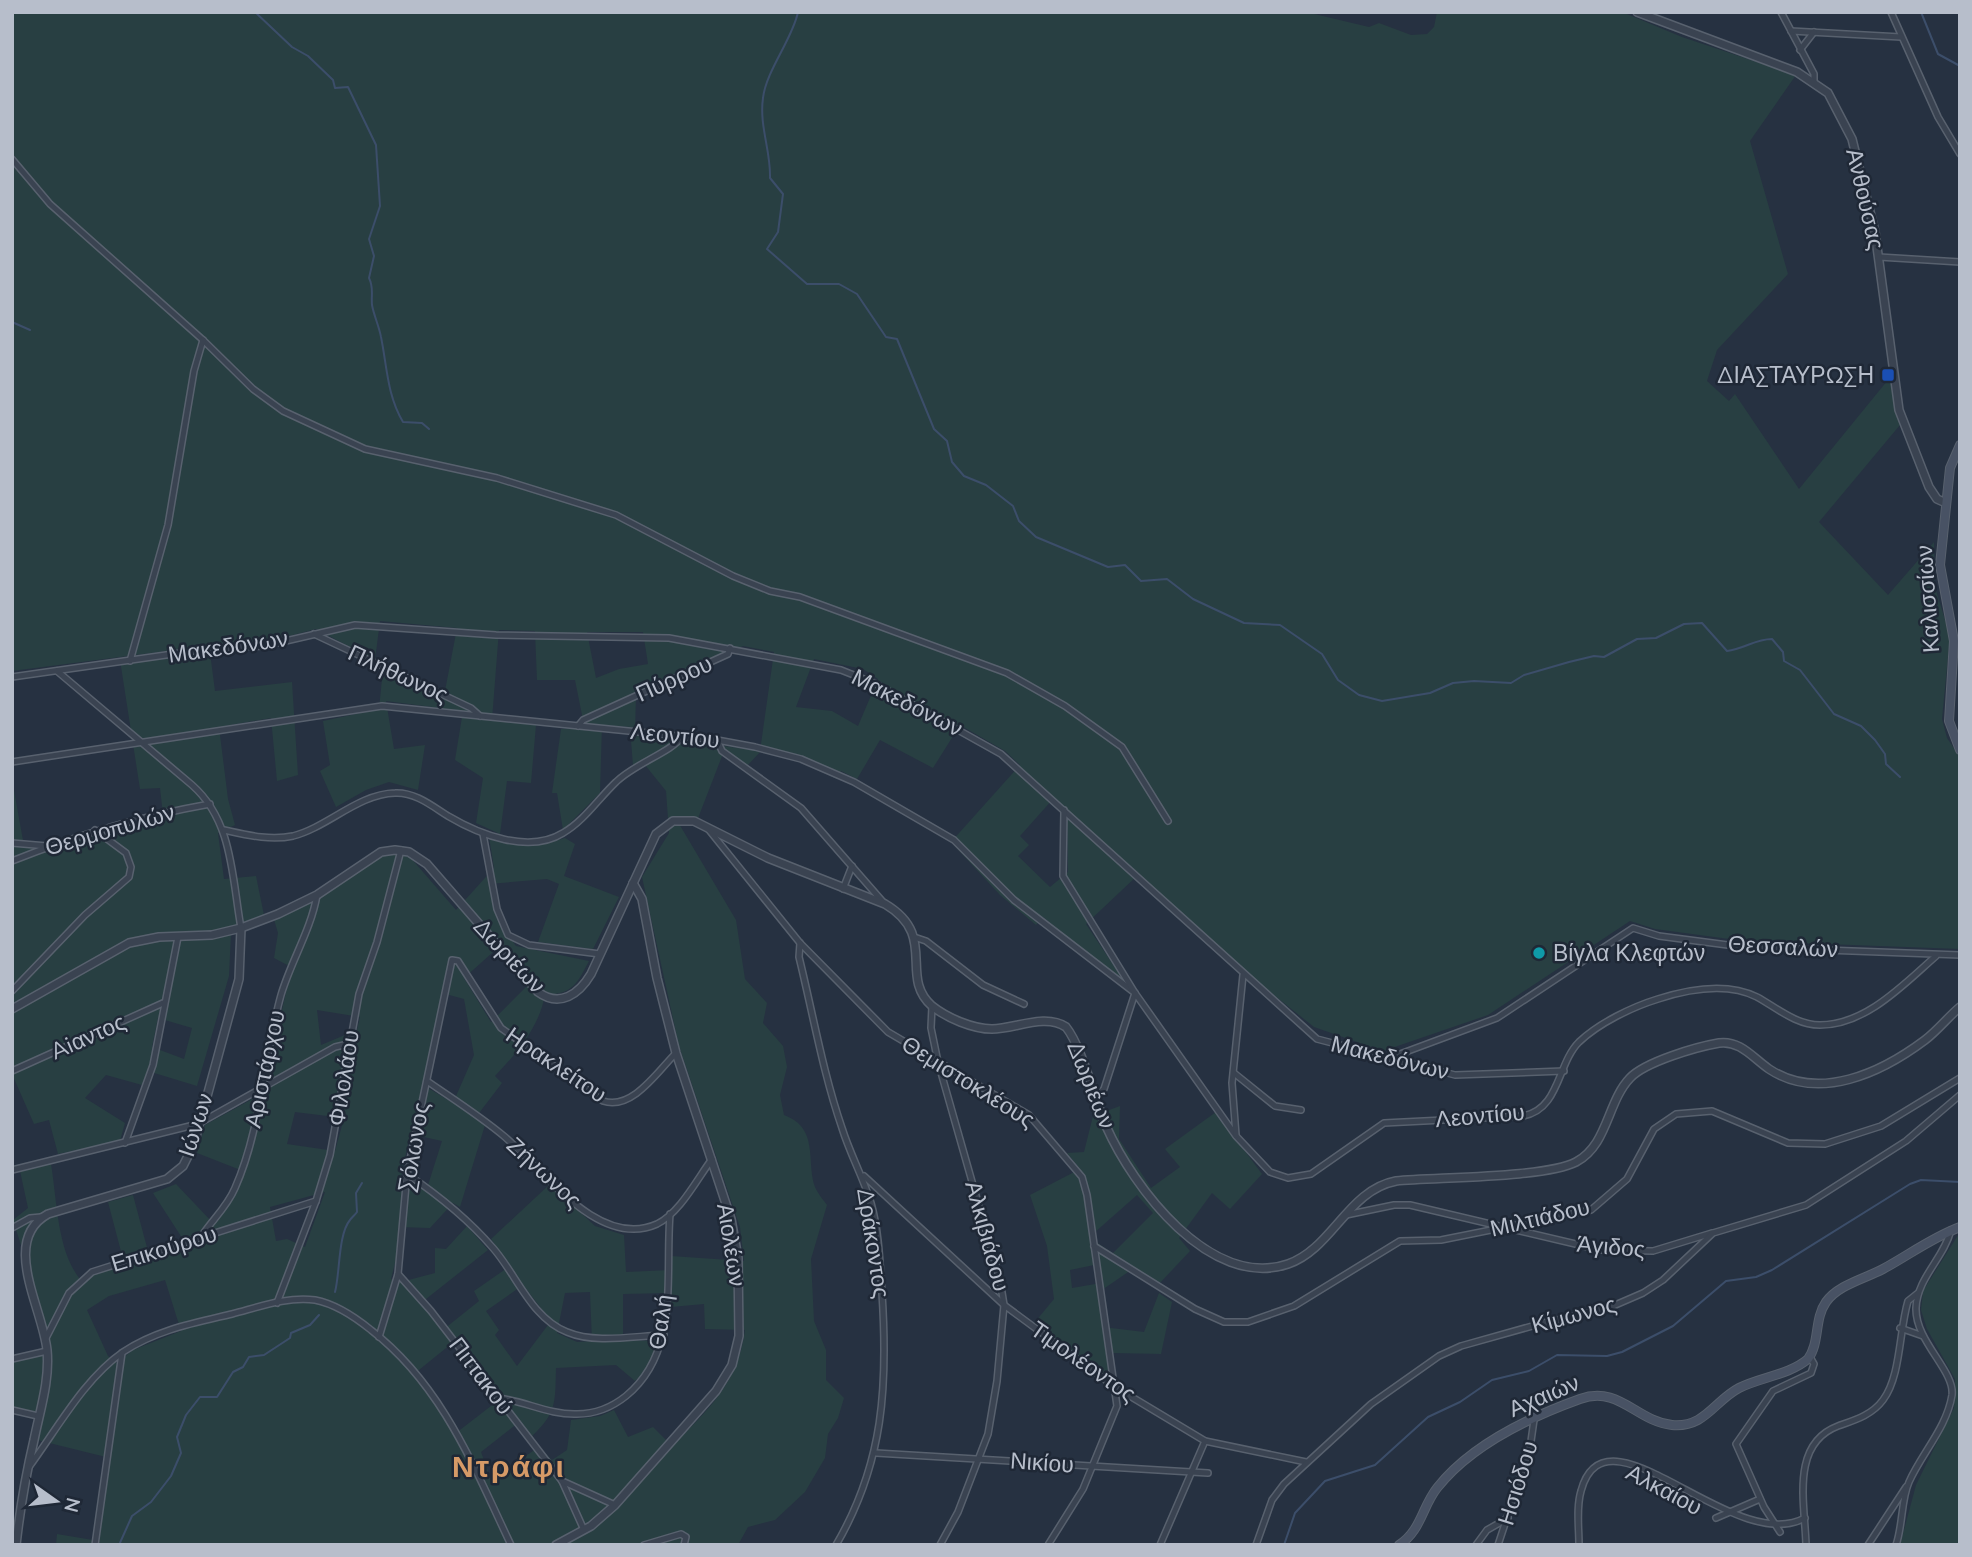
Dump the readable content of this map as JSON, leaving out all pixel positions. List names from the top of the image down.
{
  "streets": {
    "main road": ["Καλισσίων", "Αχαιών"],
    "street": [
      "Ανθούσας",
      "Μακεδόνων",
      "Πλήθωνος",
      "Πύρρου",
      "Λεοντίου",
      "Θερμοπυλών",
      "Θεσσαλών",
      "Δωριέων",
      "Aiαντος",
      "Ηρακλείτου",
      "Αριστάρχου",
      "Φιλολάου",
      "Θεμιστοκλέους",
      "Ιώνων",
      "Σόλωνος",
      "Ζήνωνος",
      "Μιλτιάδου",
      "Αλκιβιάδου",
      "Δράκοντος",
      "Αιολέων",
      "Άγιδος",
      "Επικούρου",
      "Κίμωνος",
      "Θαλή",
      "Τιμολέοντος",
      "Πιττακού",
      "Νικίου",
      "Ησιόδου",
      "Αλκαίου"
    ]
  },
  "crossings": [
    ["Ανθούσας", "Καλισσίων"],
    ["Μακεδόνων", "Πλήθωνος"],
    ["Μακεδόνων", "Πύρρου"],
    ["Μακεδόνων", "Λεοντίου"],
    ["Μακεδόνων", "Θεσσαλών"],
    ["Μακεδόνων", "Ιώνων"],
    ["Πλήθωνος", "Λεοντίου"],
    ["Πύρρου", "Λεοντίου"],
    ["Λεοντίου", "Θεσσαλών"],
    ["Λεοντίου", "Ιώνων"],
    ["Θερμοπυλών", "Ιώνων"],
    ["Δωριέων", "Φιλολάου"],
    ["Δωριέων", "Θεμιστοκλέους"],
    ["Δωριέων", "Αλκιβιάδου"],
    ["Δωριέων", "Αιολέων"],
    ["Δωριέων", "Άγιδος"],
    ["Ηρακλείτου", "Σόλωνος"],
    ["Ηρακλείτου", "Αιολέων"],
    ["Αριστάρχου", "Επικούρου"],
    ["Φιλολάου", "Επικούρου"],
    ["Θεμιστοκλέους", "Μιλτιάδου"],
    ["Θεμιστοκλέους", "Αλκιβιάδου"],
    ["Θεμιστοκλέους", "Δράκοντος"],
    ["Θεμιστοκλέους", "Τιμολέοντος"],
    ["Θεμιστοκλέους", "Νικίου"],
    ["Σόλωνος", "Ζήνωνος"],
    ["Σόλωνος", "Πιττακού"],
    ["Ζήνωνος", "Θαλή"],
    ["Μιλτιάδου", "Άγιδος"],
    ["Αλκιβιάδου", "Τιμολέοντος"],
    ["Αλκιβιάδου", "Νικίου"],
    ["Δράκοντος", "Τιμολέοντος"],
    ["Δράκοντος", "Νικίου"],
    ["Αιολέων", "Πιττακού"],
    ["Άγιδος", "Κίμωνος"],
    ["Κίμωνος", "Τιμολέοντος"],
    ["Θαλή", "Πιττακού"],
    ["Αχαιών", "Ησιόδου"]
  ],
  "districts": ["Ντράφι"],
  "places": {
    "transit": ["ΔΙΑΣΤΑΥΡΩΣΗ"],
    "other": ["Βίγλα Κλεφτών"]
  },
  "north": "right"
}
